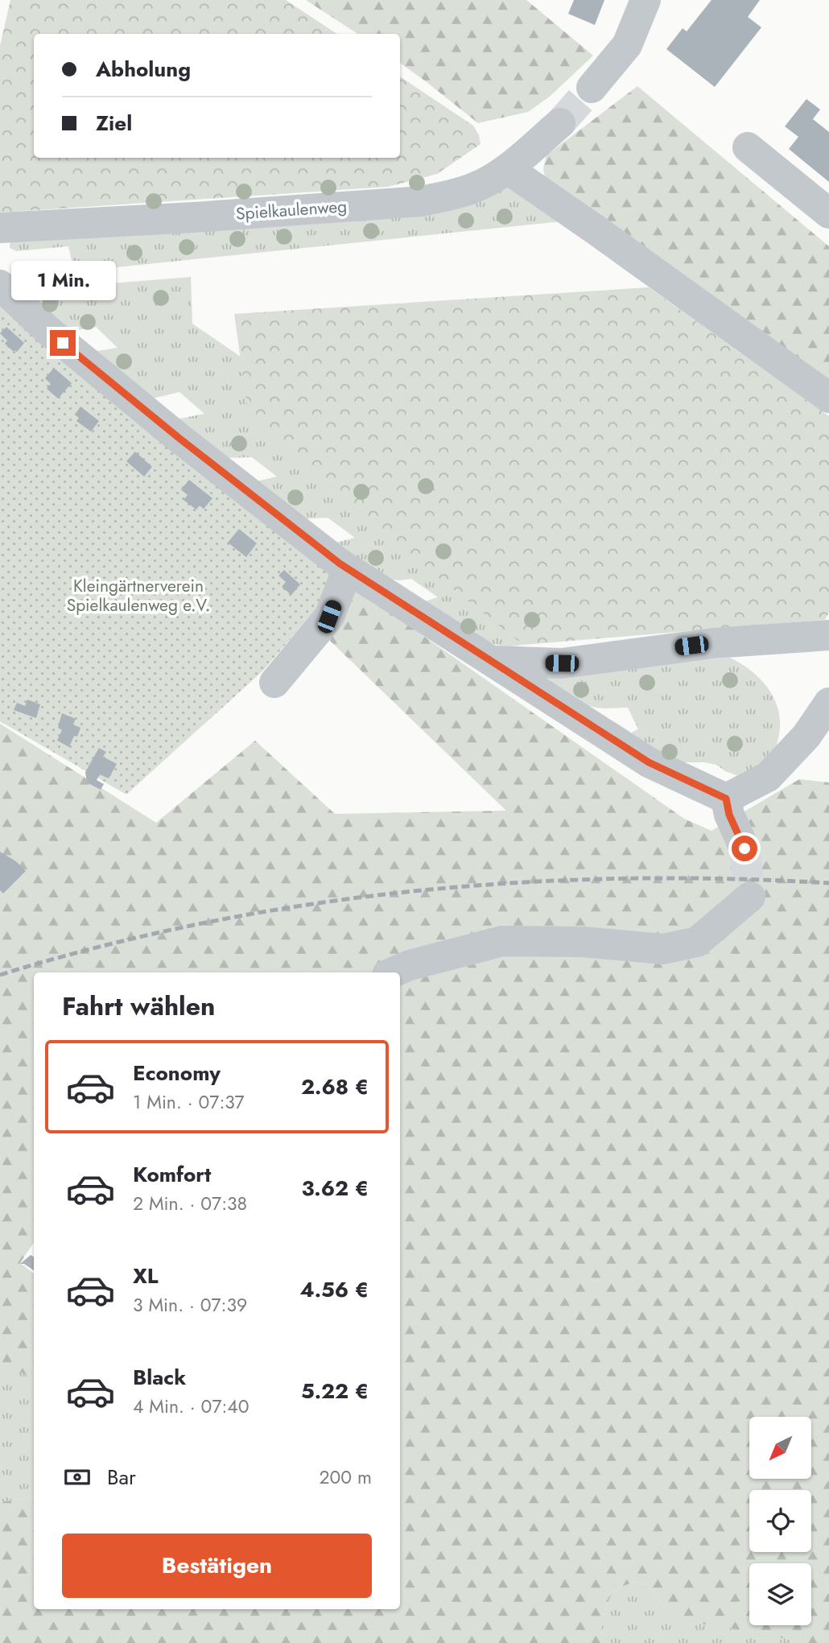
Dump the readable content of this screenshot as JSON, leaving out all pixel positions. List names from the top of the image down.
{
  "streets": {
    "street": ["Spielkaulenweg"]
  },
  "parks": ["Kleingärtnerverein Spielkaulenweg e.V."],
  "north": "bottom left",
  "page": {
    "banner": ["Abholung", "Ziel"],
    "bubble": "1 Min.",
    "heading": "Fahrt wählen",
    "list": [
      {
        "name": "Economy",
        "note": "1 Min. · 07:37",
        "value": "2.68 €"
      },
      {
        "name": "Komfort",
        "note": "2 Min. · 07:38",
        "value": "3.62 €"
      },
      {
        "name": "XL",
        "note": "3 Min. · 07:39",
        "value": "4.56 €"
      },
      {
        "name": "Black",
        "note": "4 Min. · 07:40",
        "value": "5.22 €"
      }
    ],
    "pay": ["Bar", "200 m"],
    "buttons": "Bestätigen"
  }
}
